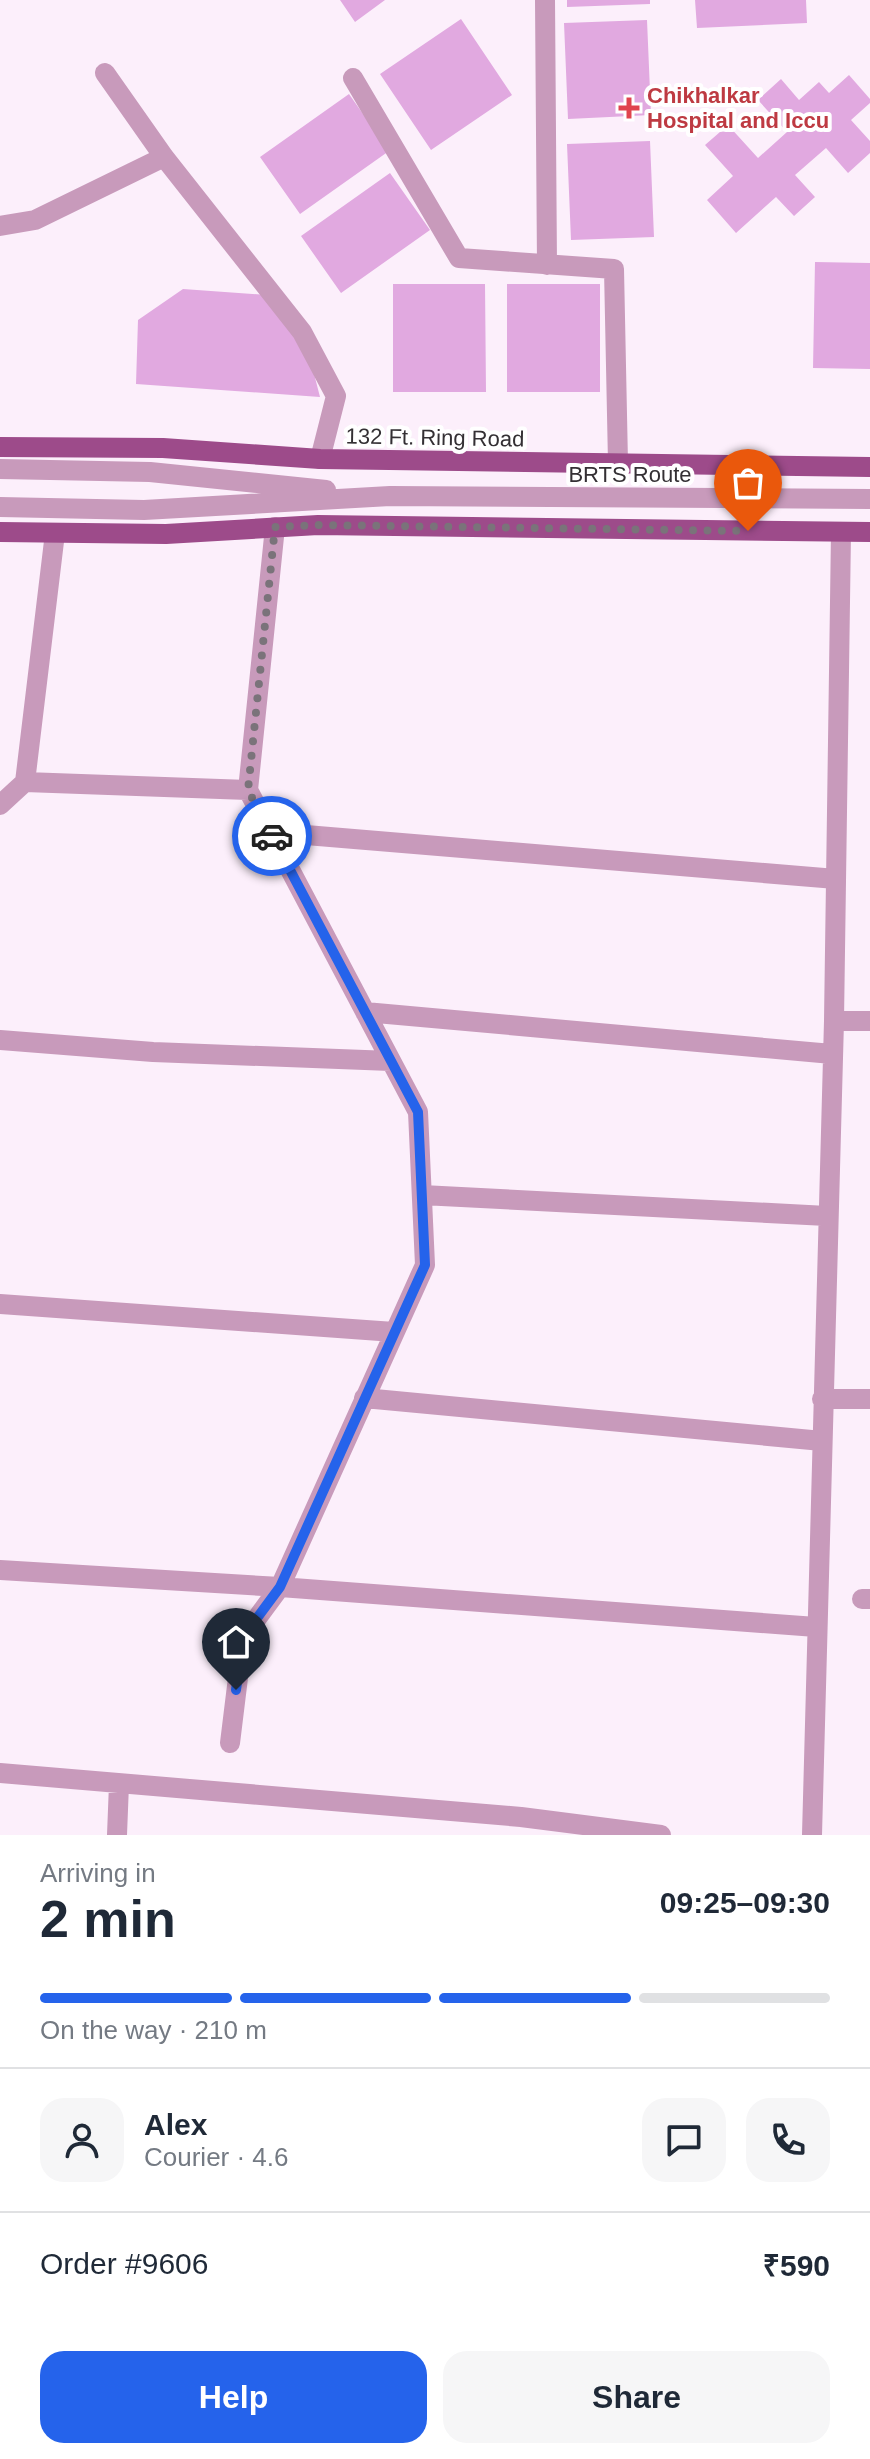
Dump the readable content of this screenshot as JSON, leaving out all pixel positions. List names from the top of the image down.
{
  "streets": {
    "main road": ["132 Ft. Ring Road"],
    "street": ["BRTS Route"]
  },
  "places": {
    "health": ["Chikhalkar Hospital and Iccu"]
  },
  "page": {
    "heading": ["2 min", "Arriving in", "09:25–09:30"],
    "panel": [
      "Alex",
      "Courier · 4.6",
      "Order #9606",
      "₹590"
    ],
    "bar": "On the way · 210 m",
    "buttons": ["Help", "Share"]
  }
}
